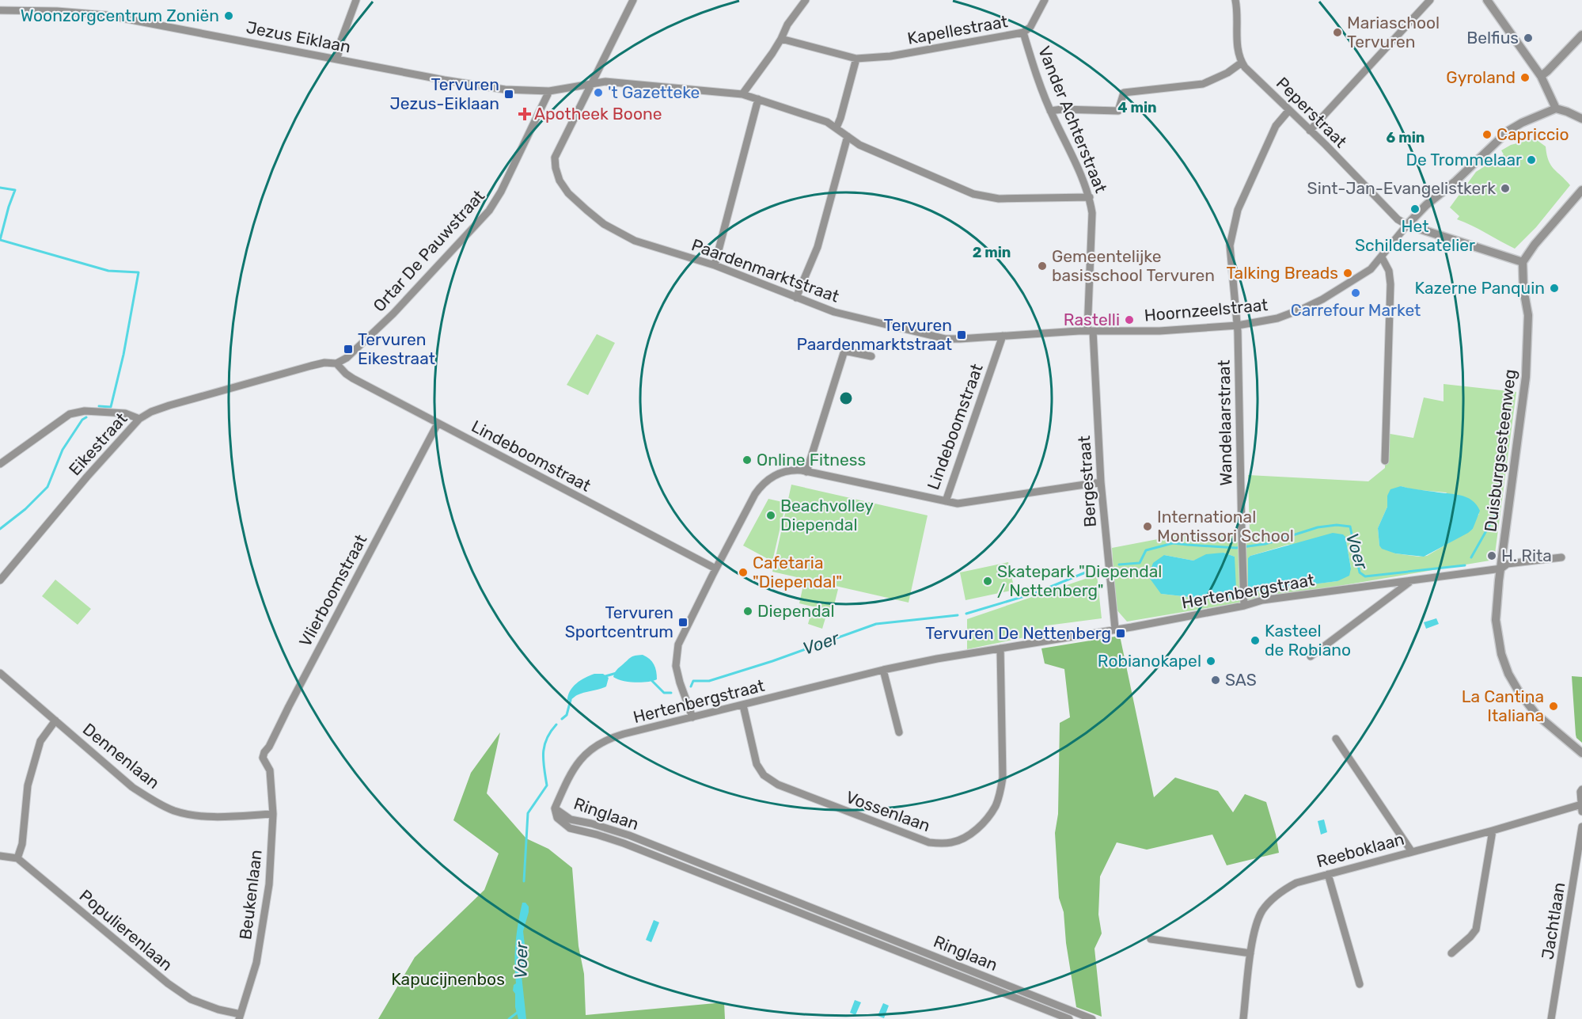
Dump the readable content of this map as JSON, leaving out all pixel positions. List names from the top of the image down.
{
  "streets": {
    "street": [
      "Kapellestraat",
      "Jezus Eiklaan",
      "Peperstraat",
      "Vander Achterstraat",
      "Ortar De Pauwstraat",
      "Paardenmarktstraat",
      "Hoornzeelstraat",
      "Wandelaarstraat",
      "Lindeboomstraat",
      "Eikestraat",
      "Duisburgsesteenweg",
      "Bergestraat",
      "Vlierboomstraat",
      "Hertenbergstraat",
      "Dennenlaan",
      "Vossenlaan",
      "Ringlaan",
      "Reeboklaan",
      "Beukenlaan",
      "Jachtlaan",
      "Populierenlaan"
    ]
  },
  "crossings": [
    ["Kapellestraat", "Vander Achterstraat"],
    ["Jezus Eiklaan", "Ortar De Pauwstraat"],
    ["Jezus Eiklaan", "Paardenmarktstraat"],
    ["Peperstraat", "Hoornzeelstraat"],
    ["Peperstraat", "Wandelaarstraat"],
    ["Vander Achterstraat", "Paardenmarktstraat"],
    ["Vander Achterstraat", "Hoornzeelstraat"],
    ["Vander Achterstraat", "Bergestraat"],
    ["Ortar De Pauwstraat", "Lindeboomstraat"],
    ["Ortar De Pauwstraat", "Eikestraat"],
    ["Paardenmarktstraat", "Hoornzeelstraat"],
    ["Paardenmarktstraat", "Lindeboomstraat"],
    ["Paardenmarktstraat", "Bergestraat"],
    ["Hoornzeelstraat", "Wandelaarstraat"],
    ["Hoornzeelstraat", "Bergestraat"],
    ["Wandelaarstraat", "Hertenbergstraat"],
    ["Lindeboomstraat", "Eikestraat"],
    ["Lindeboomstraat", "Vlierboomstraat"],
    ["Lindeboomstraat", "Hertenbergstraat"],
    ["Duisburgsesteenweg", "Hertenbergstraat"],
    ["Bergestraat", "Hertenbergstraat"],
    ["Vlierboomstraat", "Beukenlaan"],
    ["Hertenbergstraat", "Vossenlaan"],
    ["Hertenbergstraat", "Ringlaan"],
    ["Dennenlaan", "Beukenlaan"],
    ["Beukenlaan", "Populierenlaan"]
  ],
  "water": ["Voer"],
  "parks": ["Kapucijnenbos"],
  "places": {
    "other": [
      "Woonzorgcentrum Zoniën",
      "Mariaschool Tervuren",
      "Belfius",
      "Gyroland",
      "'t Gazetteke",
      "Capriccio",
      "De Trommelaar",
      "Sint-Jan-Evangelistkerk",
      "Het Schildersatelier",
      "Gemeentelijke basisschool Tervuren",
      "Talking Breads",
      "Kazerne Panquin",
      "Carrefour Market",
      "Rastelli",
      "Online Fitness",
      "Beachvolley Diependal",
      "International Montissori School",
      "H. Rita",
      "Cafetaria \"Diependal\"",
      "Skatepark \"Diependal / Nettenberg\"",
      "Diependal",
      "Kasteel de Robiano",
      "Robianokapel",
      "SAS",
      "La Cantina Italiana"
    ],
    "transit": [
      "Tervuren Jezus-Eiklaan",
      "Tervuren Paardenmarktstraat",
      "Tervuren Eikestraat",
      "Tervuren Sportcentrum",
      "Tervuren De Nettenberg"
    ],
    "health": ["Apotheek Boone"]
  },
  "rings": ["4 min", "6 min", "2 min"]
}
